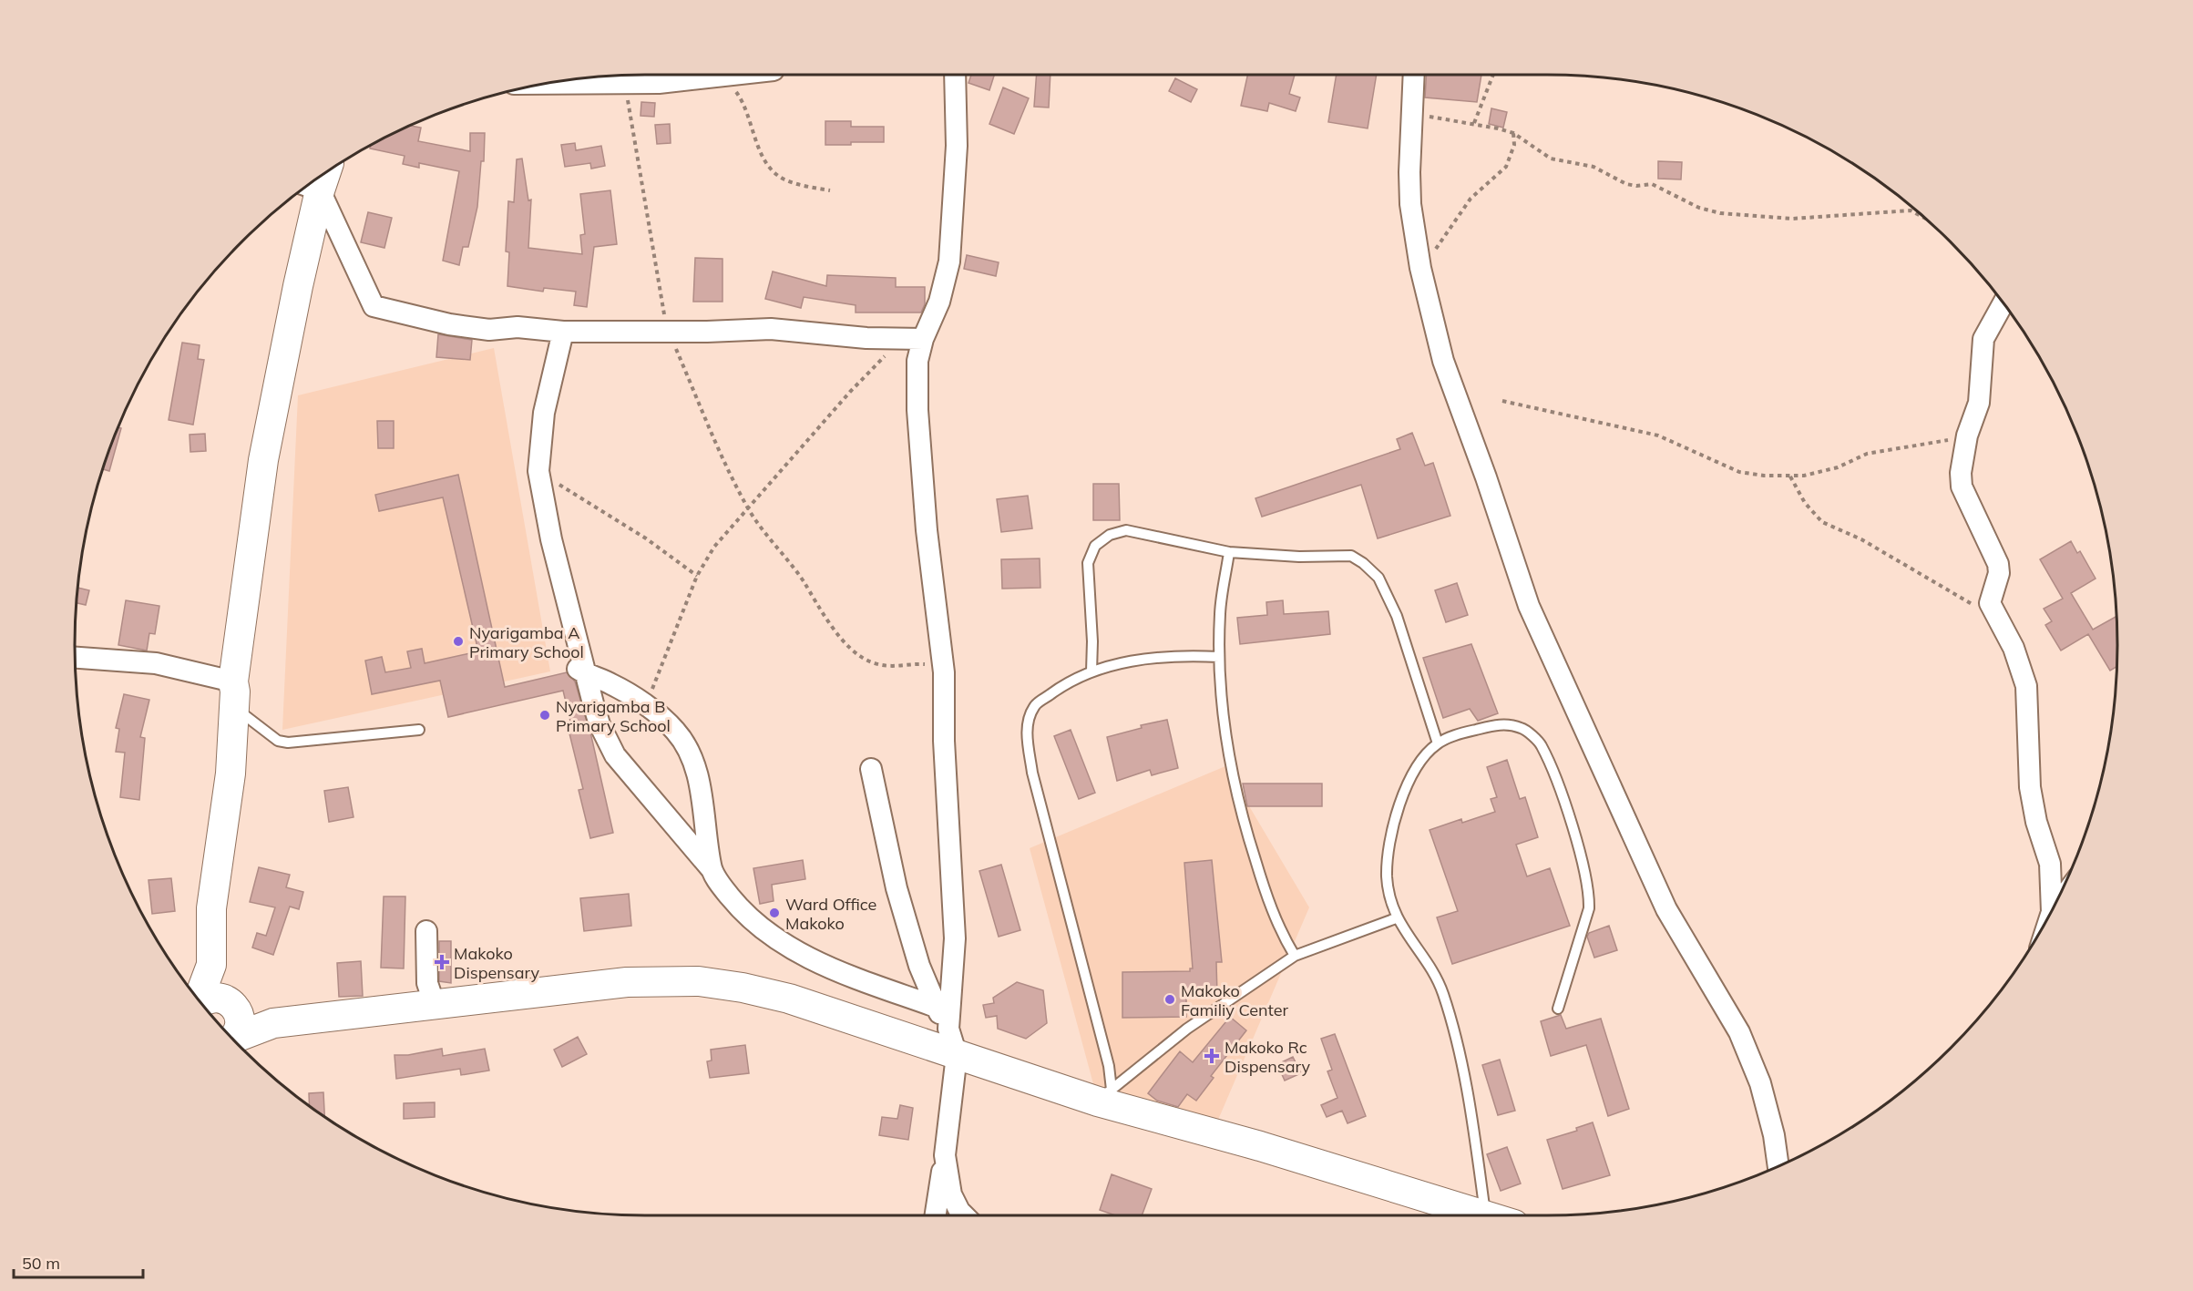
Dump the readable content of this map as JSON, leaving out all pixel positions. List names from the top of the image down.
{
  "places": {
    "other": [
      "Nyarigamba A Primary School",
      "Nyarigamba B Primary School",
      "Ward Office Makoko",
      "Makoko Familiy Center"
    ],
    "health": ["Makoko Dispensary", "Makoko Rc Dispensary"]
  },
  "scale_bar": "50 m"
}
